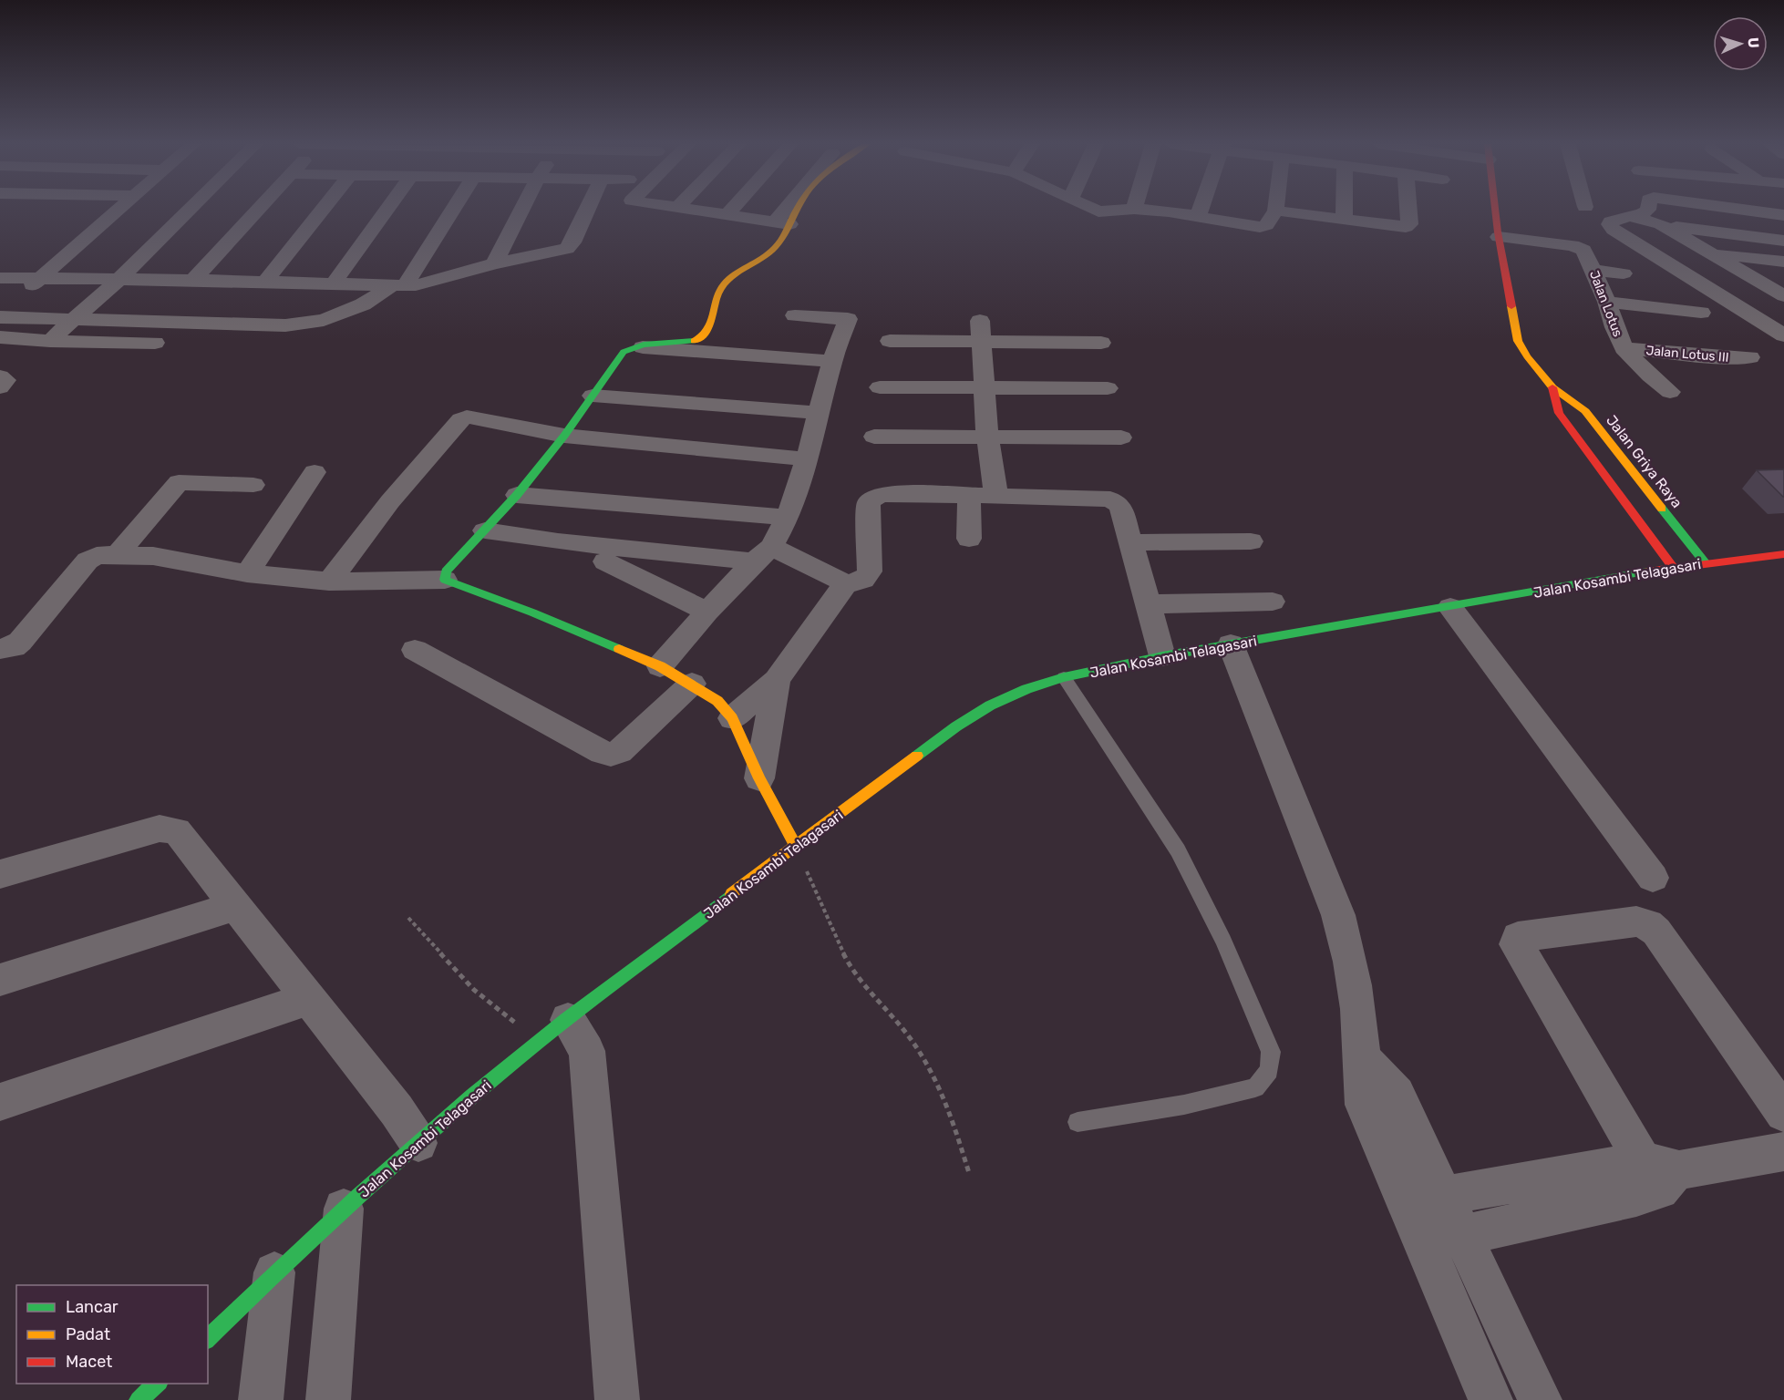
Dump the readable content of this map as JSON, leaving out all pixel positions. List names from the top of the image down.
{
  "streets": {
    "street": [
      "Jalan Lotus",
      "Jalan Lotus III",
      "Jalan Griya Raya",
      "Jalan Kosambi Telagasari"
    ]
  },
  "crossings": [
    ["Jalan Lotus", "Jalan Lotus III"],
    ["Jalan Lotus", "Jalan Griya Raya"],
    ["Jalan Griya Raya", "Jalan Kosambi Telagasari"]
  ],
  "legend": ["Lancar", "Padat", "Macet"],
  "north": "right"
}
